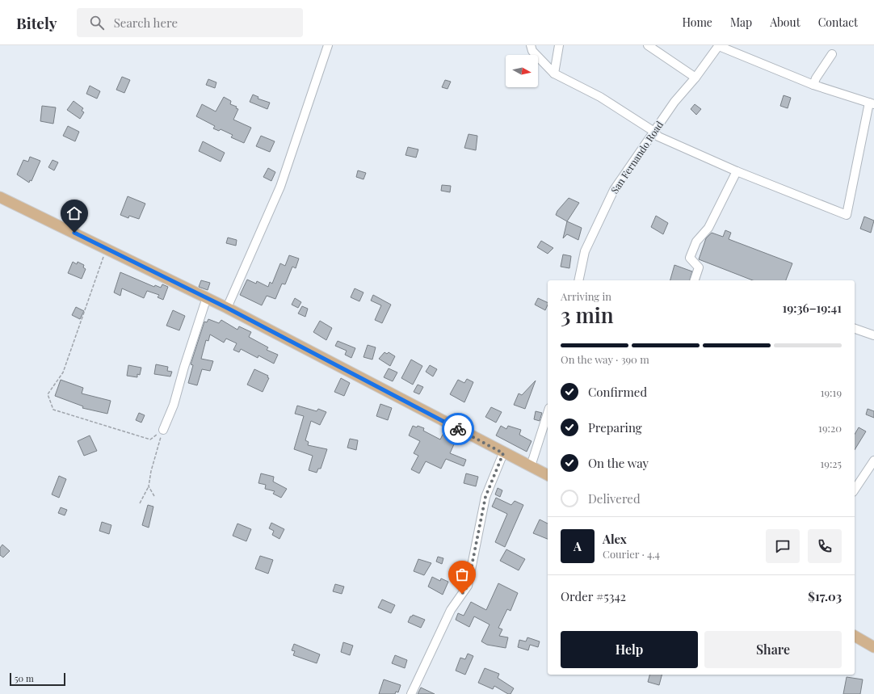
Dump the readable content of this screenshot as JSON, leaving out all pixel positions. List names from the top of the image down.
{
  "streets": {
    "street": ["San Fernando Road"]
  },
  "scale_bar": "50 m",
  "north": "right",
  "page": {
    "header": "Bitely",
    "search": "Search here",
    "nav": [
      "Home",
      "Map",
      "About",
      "Contact"
    ],
    "heading": ["3 min", "Arriving in", "19:36–19:41"],
    "panel": [
      "Alex",
      "Courier · 4.4",
      "Order #5342",
      "$17.03"
    ],
    "bar": "On the way · 390 m",
    "list": [
      ["Confirmed", "19:19"],
      ["Preparing", "19:20"],
      ["On the way", "19:25"],
      "Delivered"
    ],
    "round": "A",
    "buttons": ["Help", "Share"],
    "scale": "50 m"
  }
}
